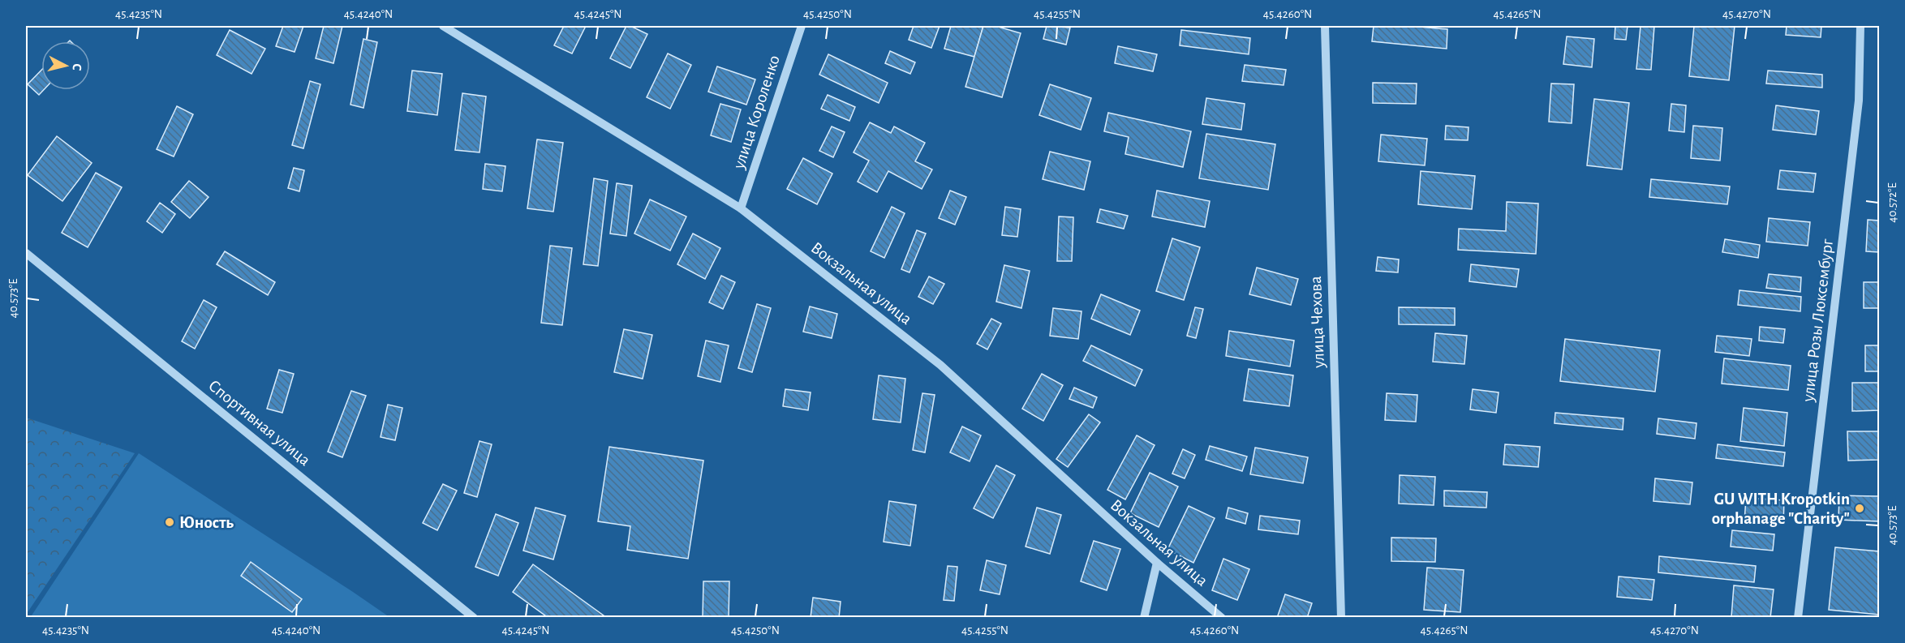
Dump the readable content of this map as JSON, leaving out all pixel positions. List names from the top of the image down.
{
  "streets": {
    "street": [
      "улица Короленко",
      "Вокзальная улица",
      "улица Розы Люксембург",
      "улица Чехова",
      "Спортивная улица"
    ]
  },
  "crossings": [
    ["улица Короленко", "Вокзальная улица"]
  ],
  "places": ["GU WITH Kropotkin orphanage \"Charity\"", "Юность"],
  "north": "right",
  "coordinates": [
    "45.4235°N",
    "45.4240°N",
    "45.4245°N",
    "45.4250°N",
    "45.4255°N",
    "45.4260°N",
    "45.4265°N",
    "45.4270°N",
    "40.572°E",
    "40.573°E"
  ]
}
